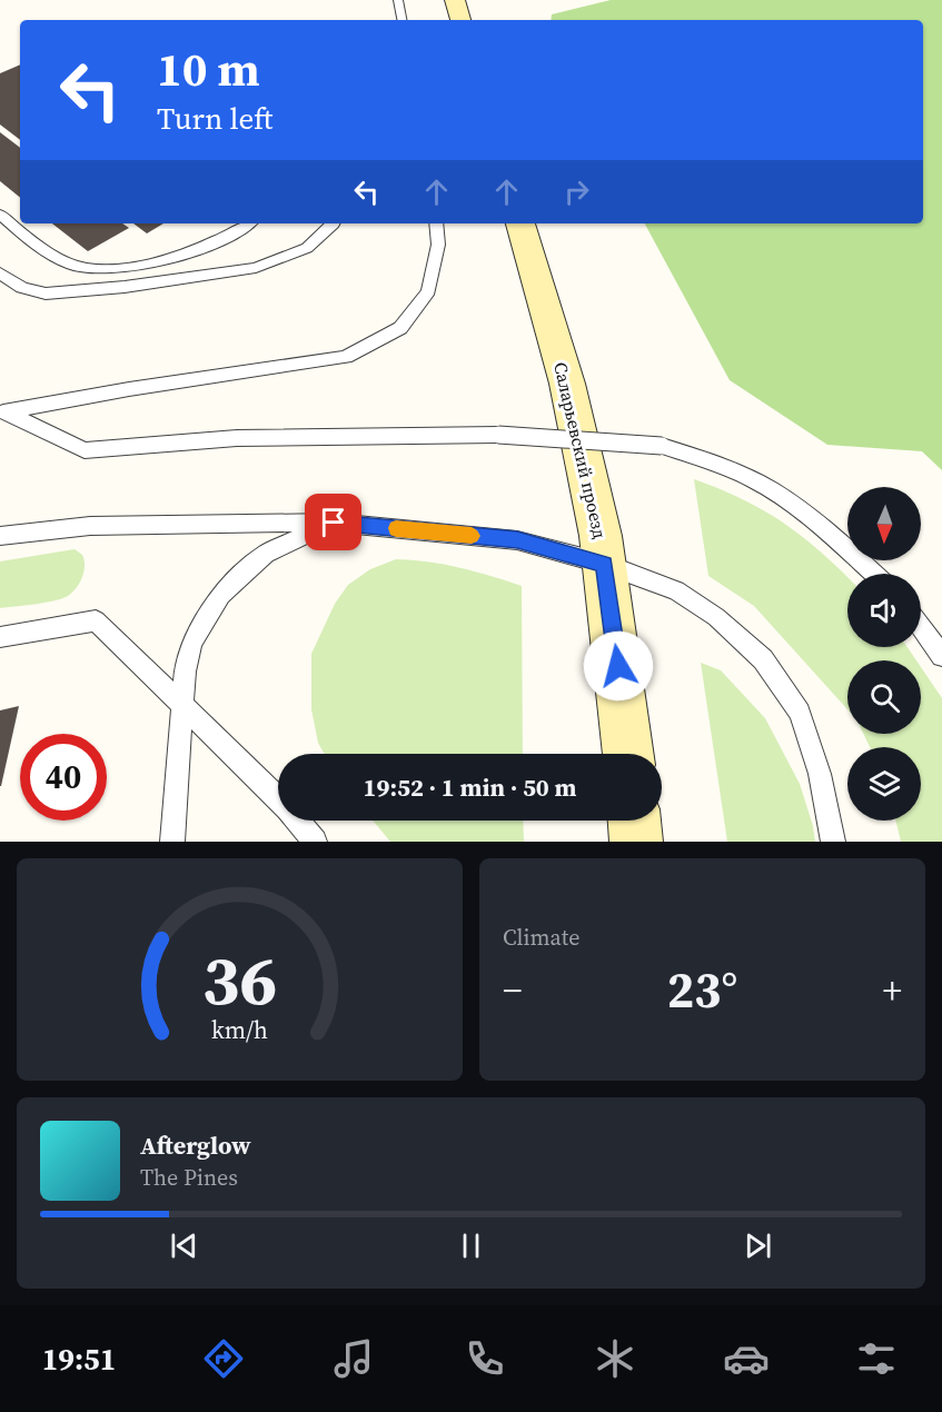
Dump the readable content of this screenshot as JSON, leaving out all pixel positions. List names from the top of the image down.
{
  "streets": {
    "street": ["Саларьевский проезд"]
  },
  "north": "bottom",
  "page": {
    "turn": ["10 m", "Turn left"],
    "limit": "40",
    "trip": "19:52 · 1 min · 50 m",
    "tile": "Climate",
    "heat": ["−", "23°", "+"],
    "song": ["Afterglow", "The Pines"],
    "tabs": "19:51",
    "gauge": ["36", "km/h"]
  }
}
